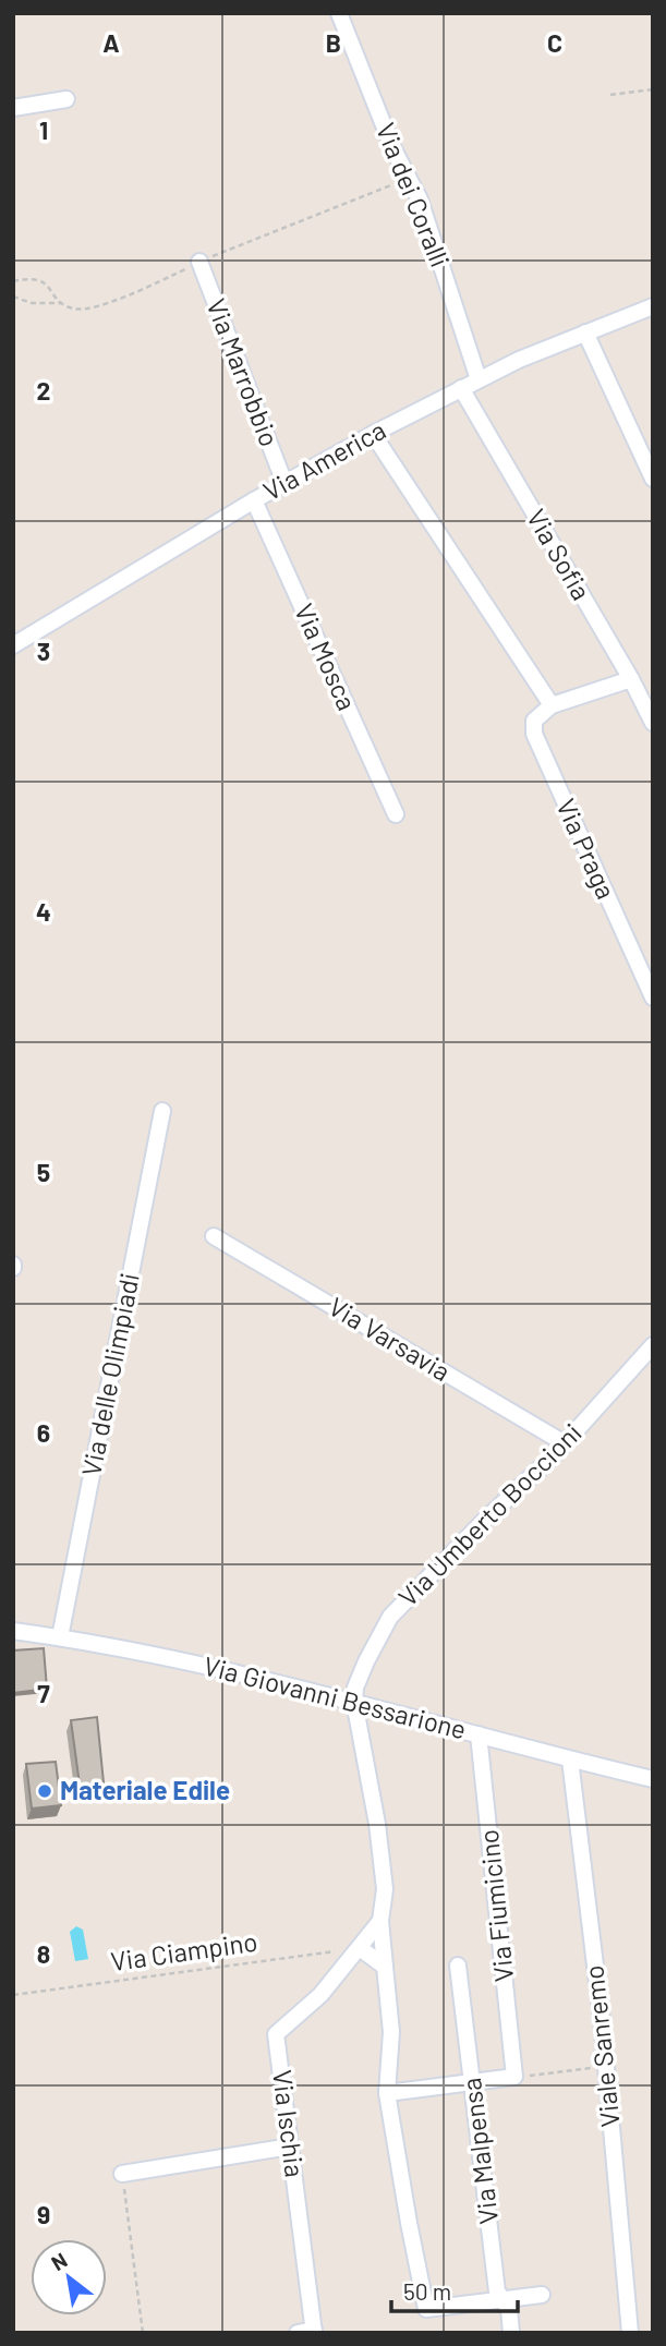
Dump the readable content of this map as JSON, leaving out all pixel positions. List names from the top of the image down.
{
  "streets": {
    "street": [
      "Via dei Coralli",
      "Via Marrobbio",
      "Via America",
      "Via Sofia",
      "Via Mosca",
      "Via Praga",
      "Via Varsavia",
      "Via delle Olimpiadi",
      "Via Umberto Boccioni",
      "Via Giovanni Bessarione",
      "Via Fiumicino",
      "Viale Sanremo",
      "Via Ischia",
      "Via Malpensa"
    ],
    "path": ["Via Ciampino"]
  },
  "crossings": [
    ["Via dei Coralli", "Via America"],
    ["Via Marrobbio", "Via America"],
    ["Via America", "Via Sofia"],
    ["Via America", "Via Mosca"],
    ["Via Varsavia", "Via Umberto Boccioni"],
    ["Via delle Olimpiadi", "Via Giovanni Bessarione"],
    ["Via Umberto Boccioni", "Via Giovanni Bessarione"],
    ["Via Giovanni Bessarione", "Via Fiumicino"],
    ["Via Giovanni Bessarione", "Viale Sanremo"],
    ["Via Ciampino", "Via Ischia"]
  ],
  "places": ["Materiale Edile"],
  "scale_bar": "50 m",
  "north": "top left",
  "grid": {
    "columns": ["A", "B", "C"],
    "rows": [
      "1",
      "2",
      "3",
      "4",
      "5",
      "6",
      "7",
      "8",
      "9"
    ]
  }
}
